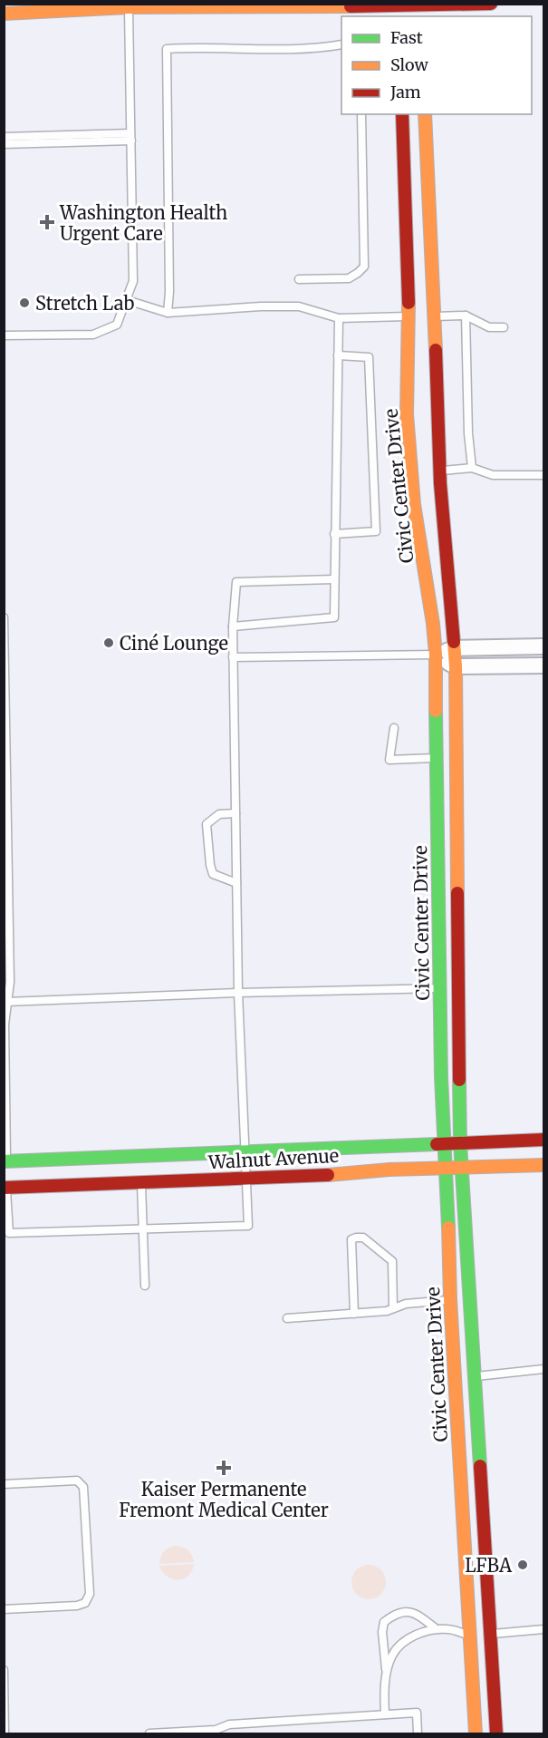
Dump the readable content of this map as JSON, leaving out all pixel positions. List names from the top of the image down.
{
  "streets": {
    "main road": ["Civic Center Drive", "Walnut Avenue"]
  },
  "crossings": [
    ["Civic Center Drive", "Walnut Avenue"]
  ],
  "places": {
    "health": ["Washington Health Urgent Care", "Kaiser Permanente Fremont Medical Center"],
    "other": ["Stretch Lab", "Ciné Lounge", "LFBA"]
  },
  "legend": ["Fast", "Slow", "Jam"]
}
